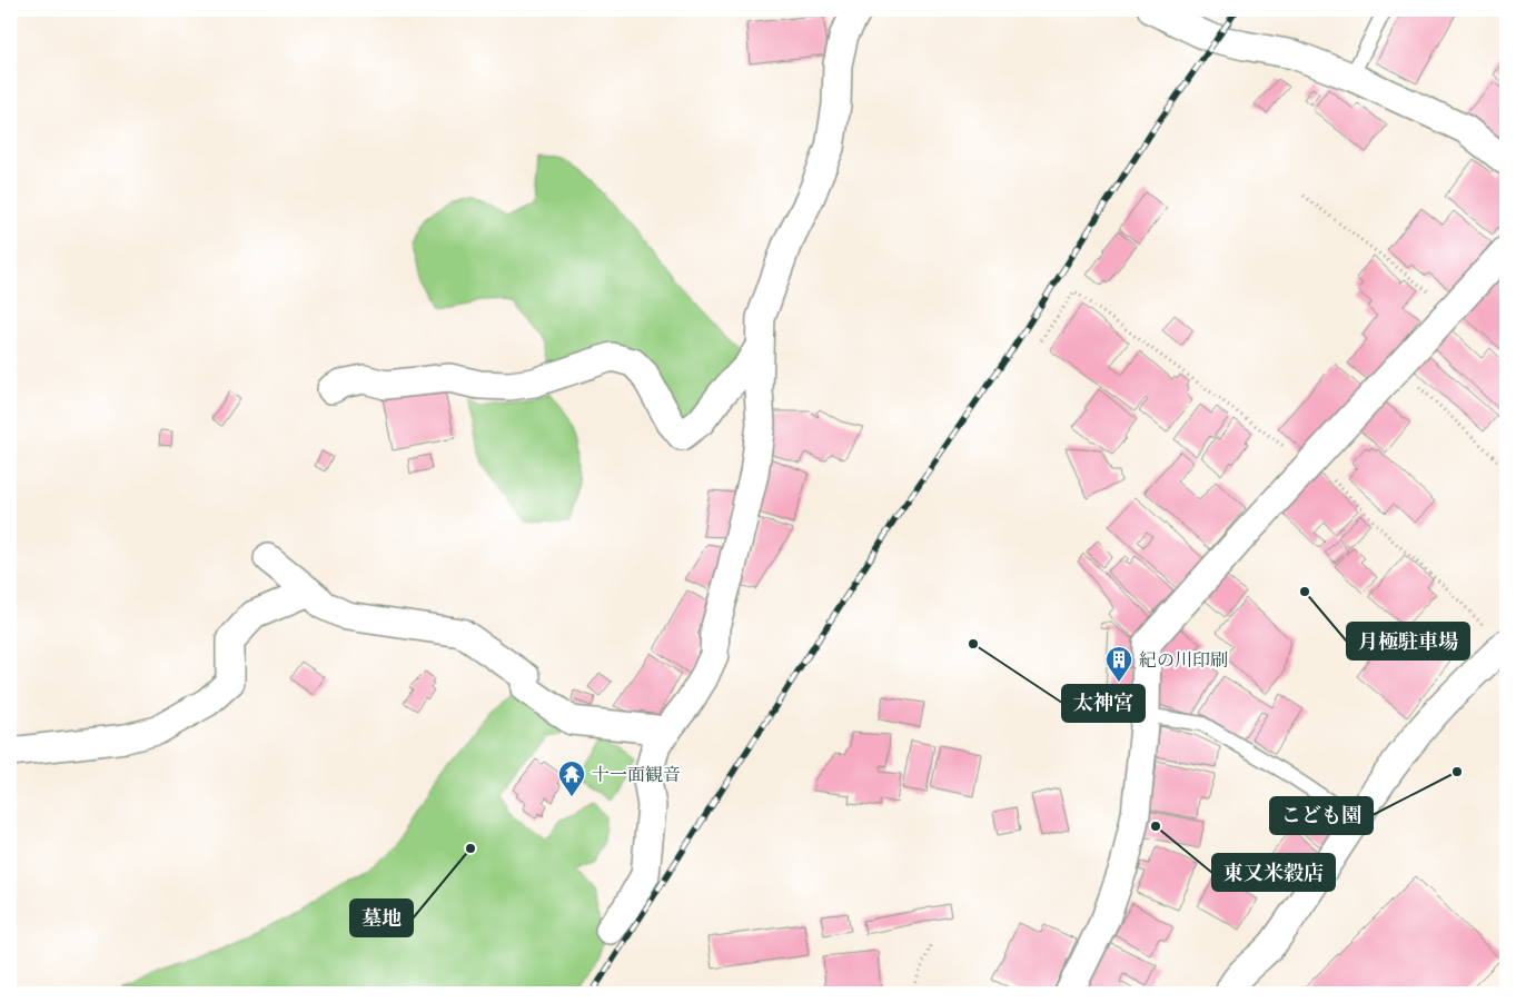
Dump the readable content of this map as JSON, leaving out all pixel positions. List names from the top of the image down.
{
  "places": {
    "other": [
      "月極駐車場",
      "太神宮",
      "こども園",
      "東又米穀店",
      "墓地"
    ],
    "building": ["紀の川印刷"],
    "temple": ["十一面観音"]
  }
}
